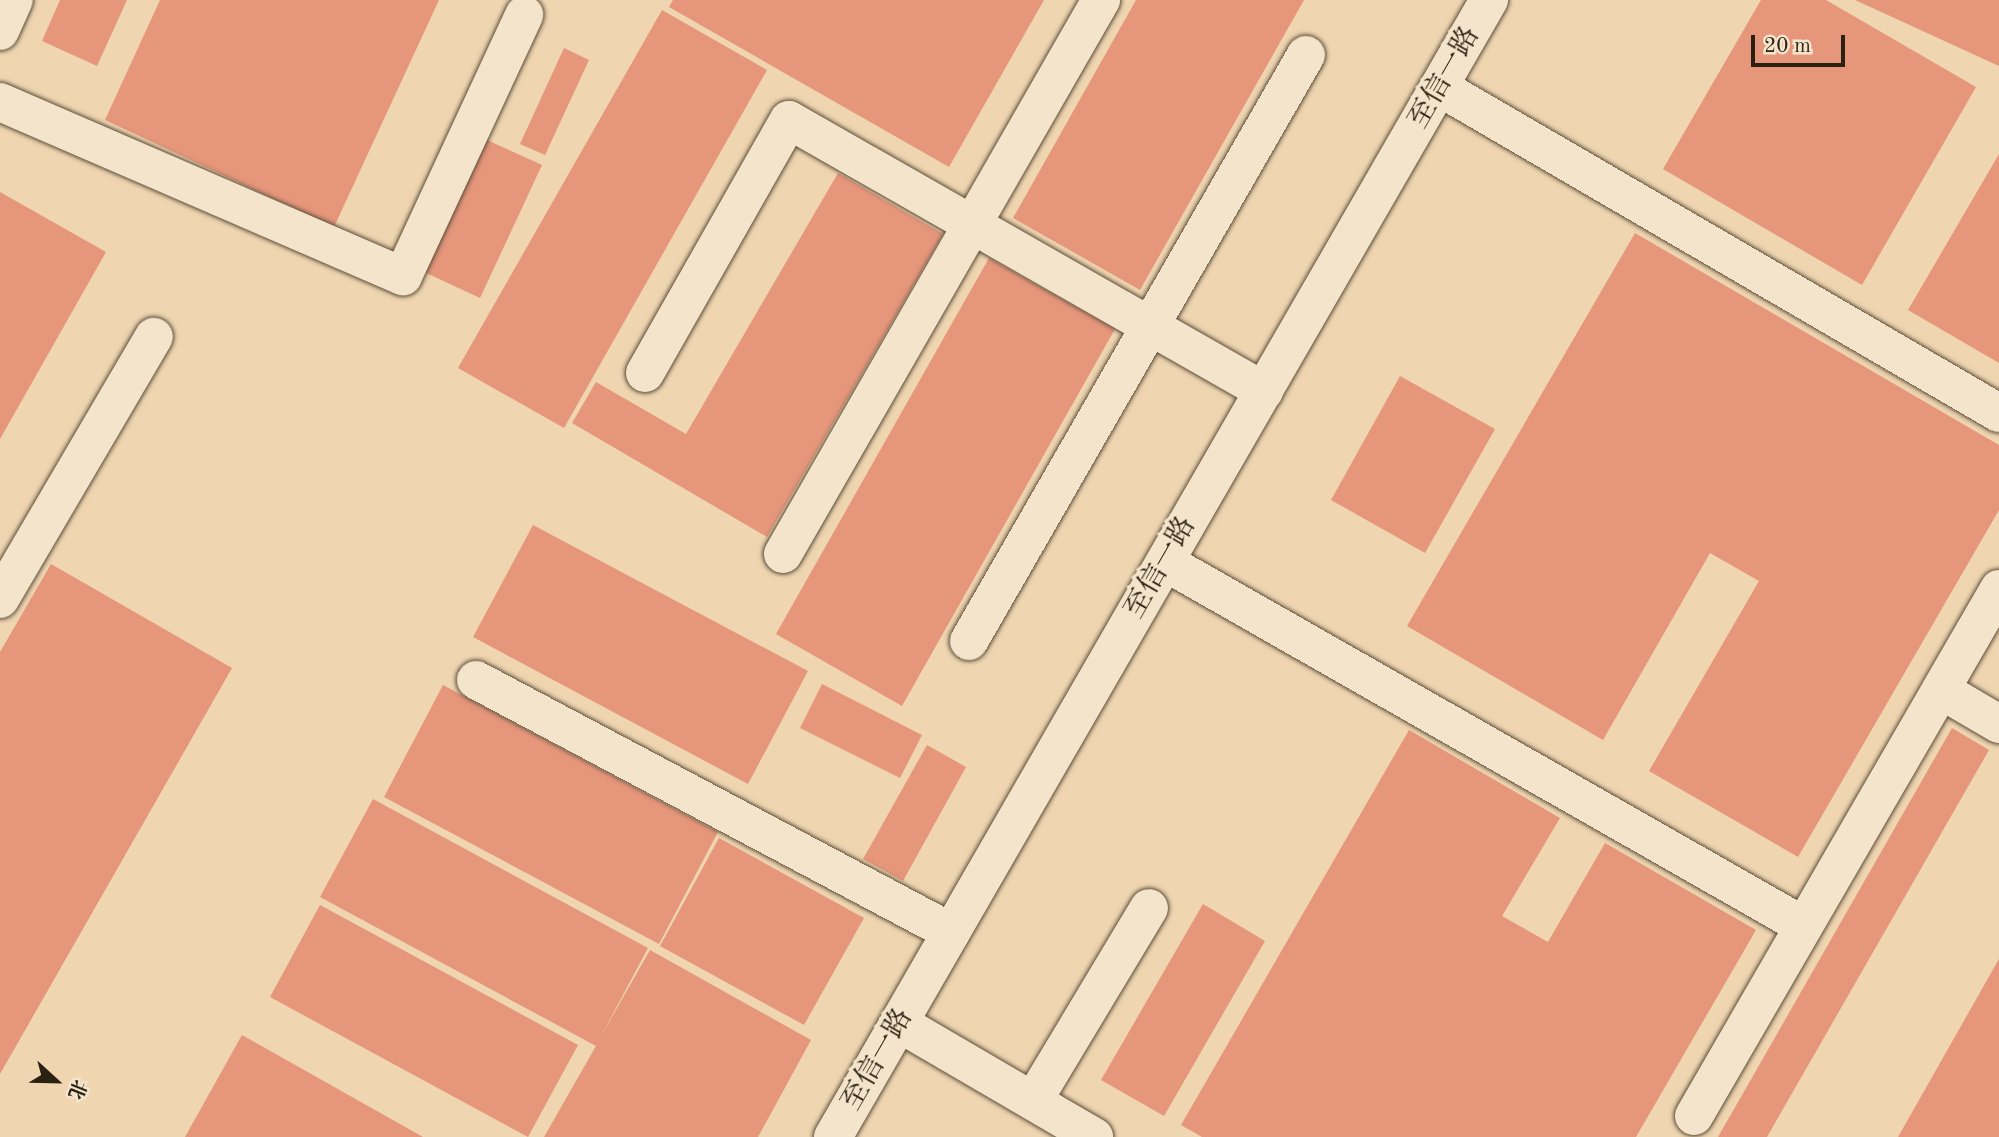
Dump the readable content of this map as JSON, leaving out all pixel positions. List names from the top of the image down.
{
  "streets": {
    "street": ["至信一路"]
  },
  "scale_bar": "20 m",
  "north": "right"
}
